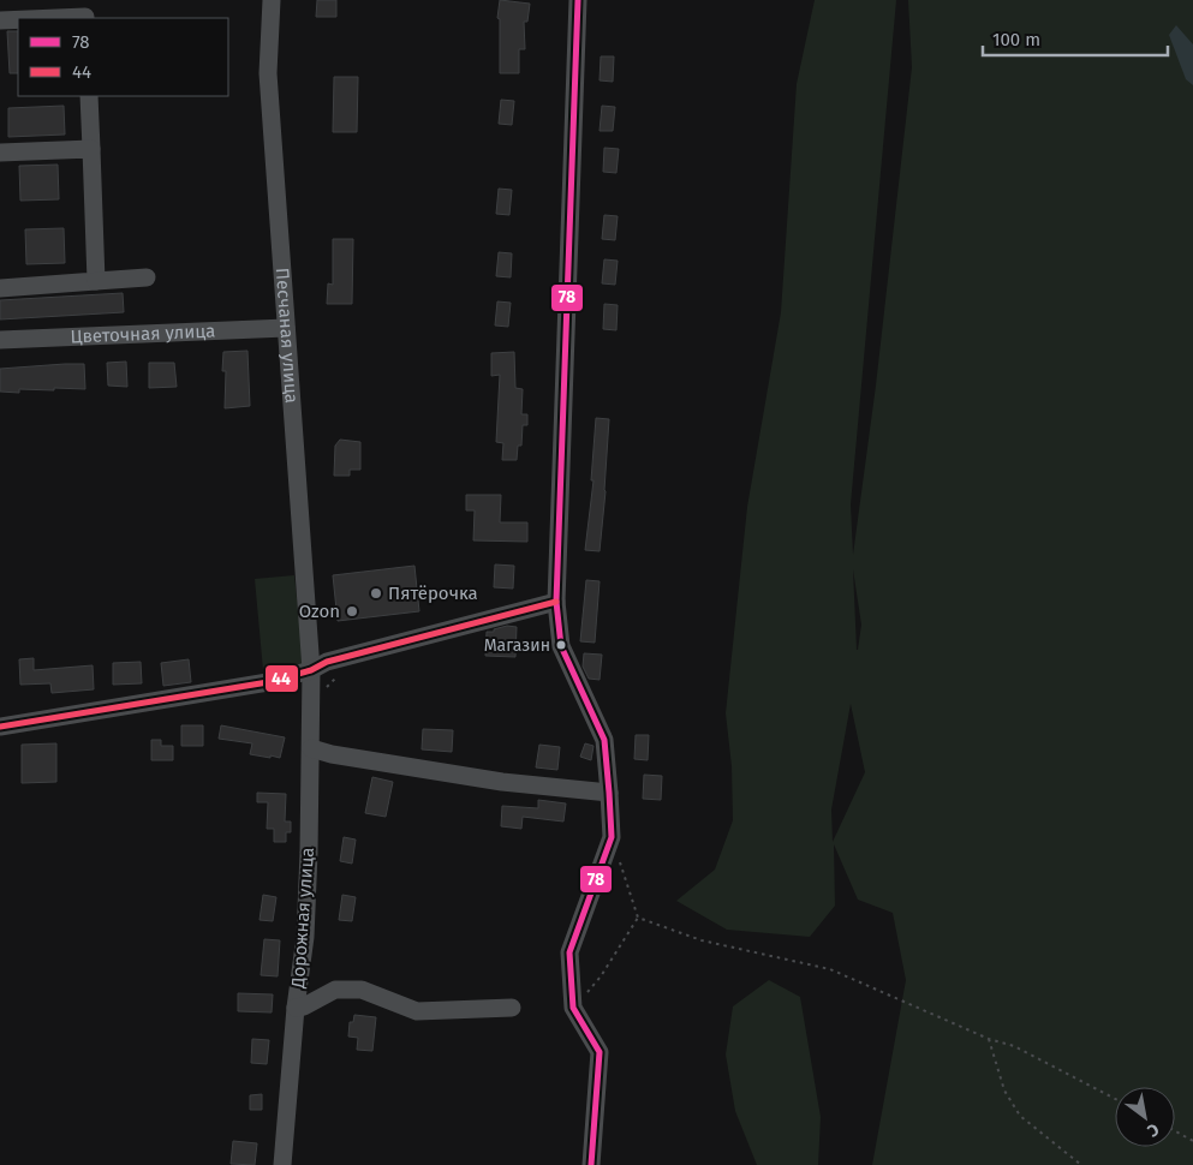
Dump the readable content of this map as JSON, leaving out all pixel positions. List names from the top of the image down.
{
  "streets": {
    "street": ["Цветочная улица", "Песчаная улица", "Дорожная улица"]
  },
  "crossings": [
    ["Цветочная улица", "Песчаная улица"],
    ["Песчаная улица", "Дорожная улица"]
  ],
  "places": ["Пятёрочка", "Ozon", "Магазин"],
  "lines": ["transit line 78", "transit line 44"],
  "legend": ["78", "44"],
  "scale_bar": "100 m",
  "north": "bottom right"
}
